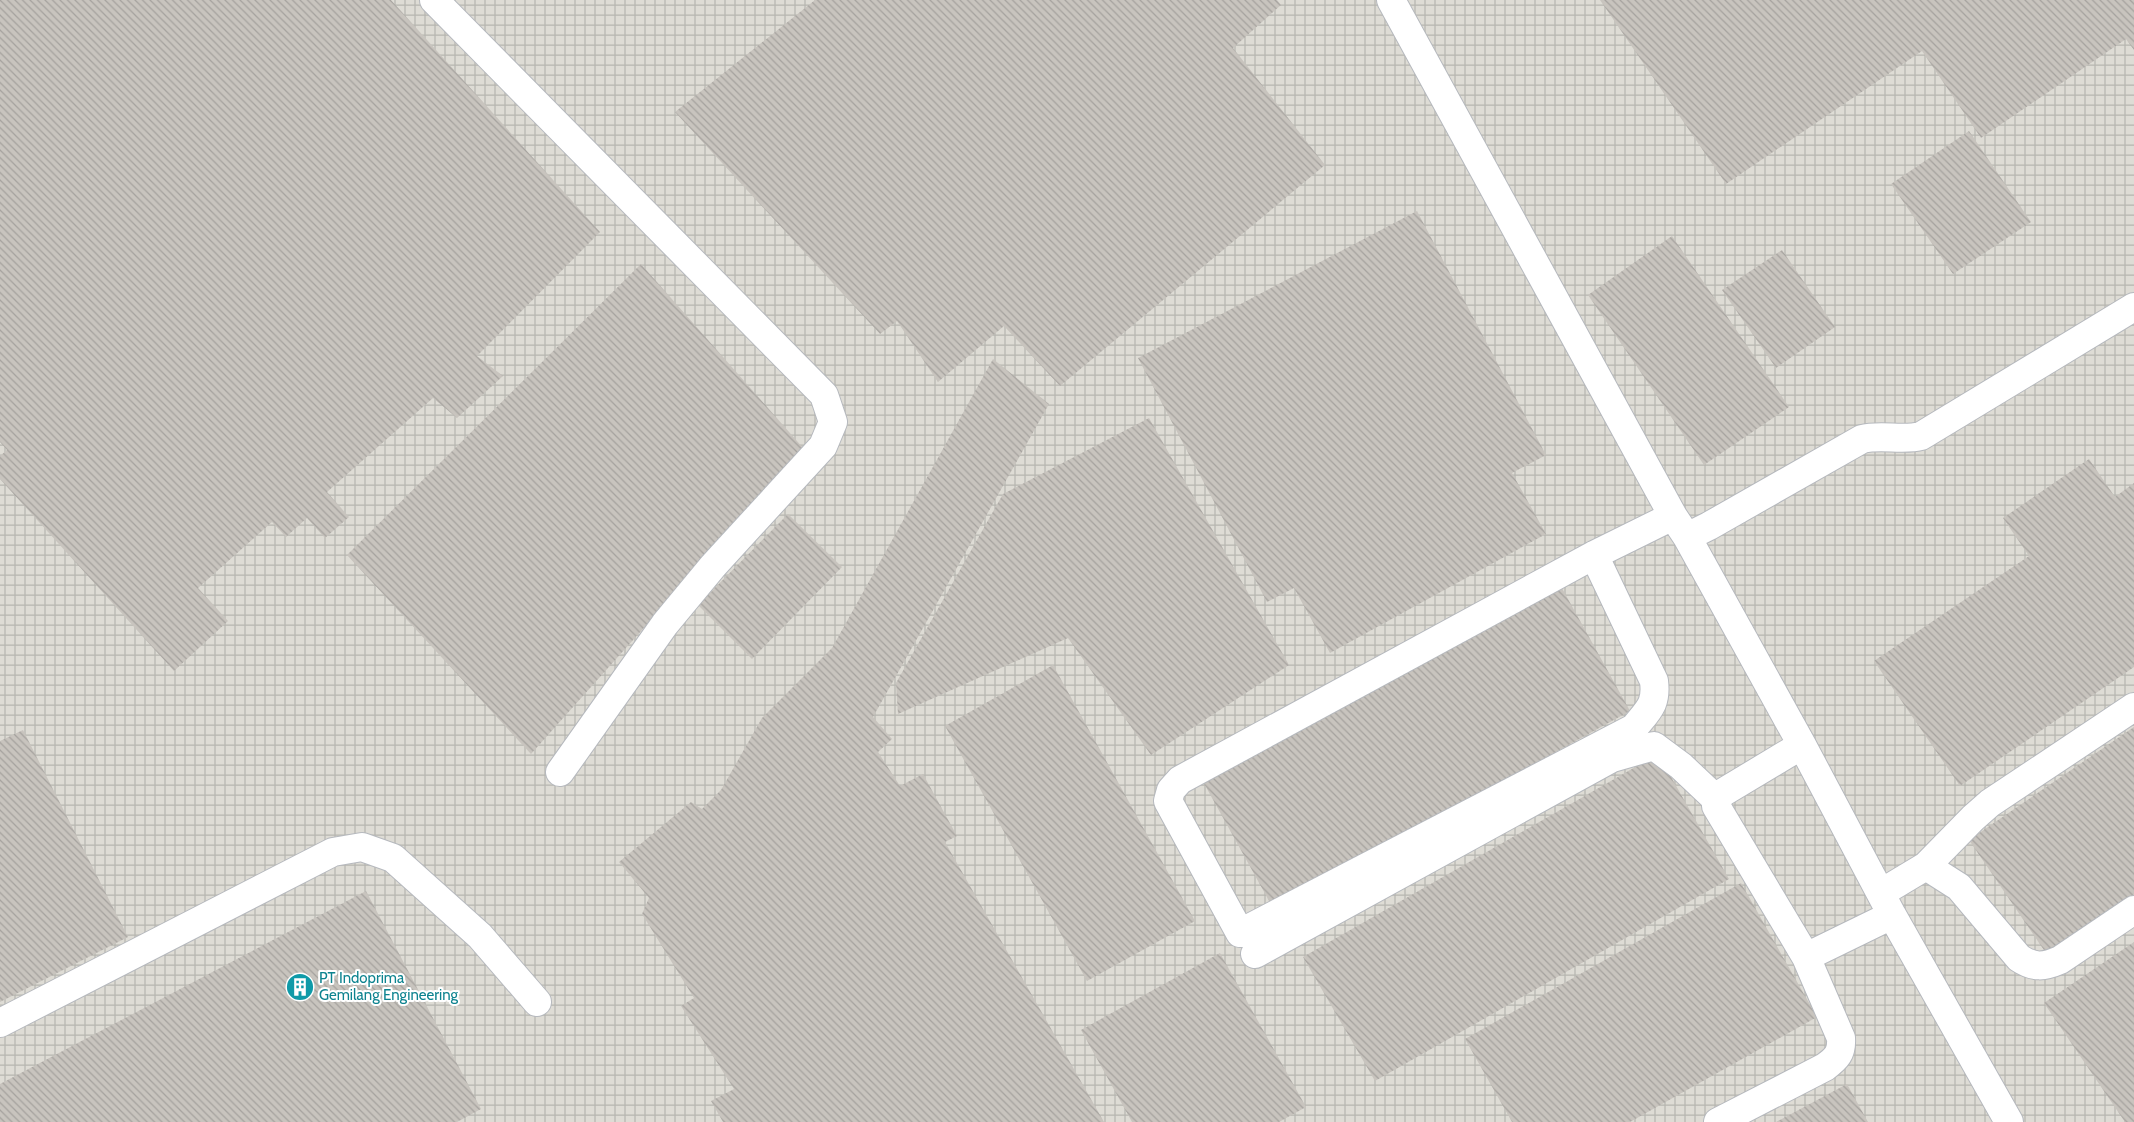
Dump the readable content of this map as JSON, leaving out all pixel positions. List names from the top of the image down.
{
  "places": {
    "building": ["PT Indoprima Gemilang Engineering"]
  }
}
